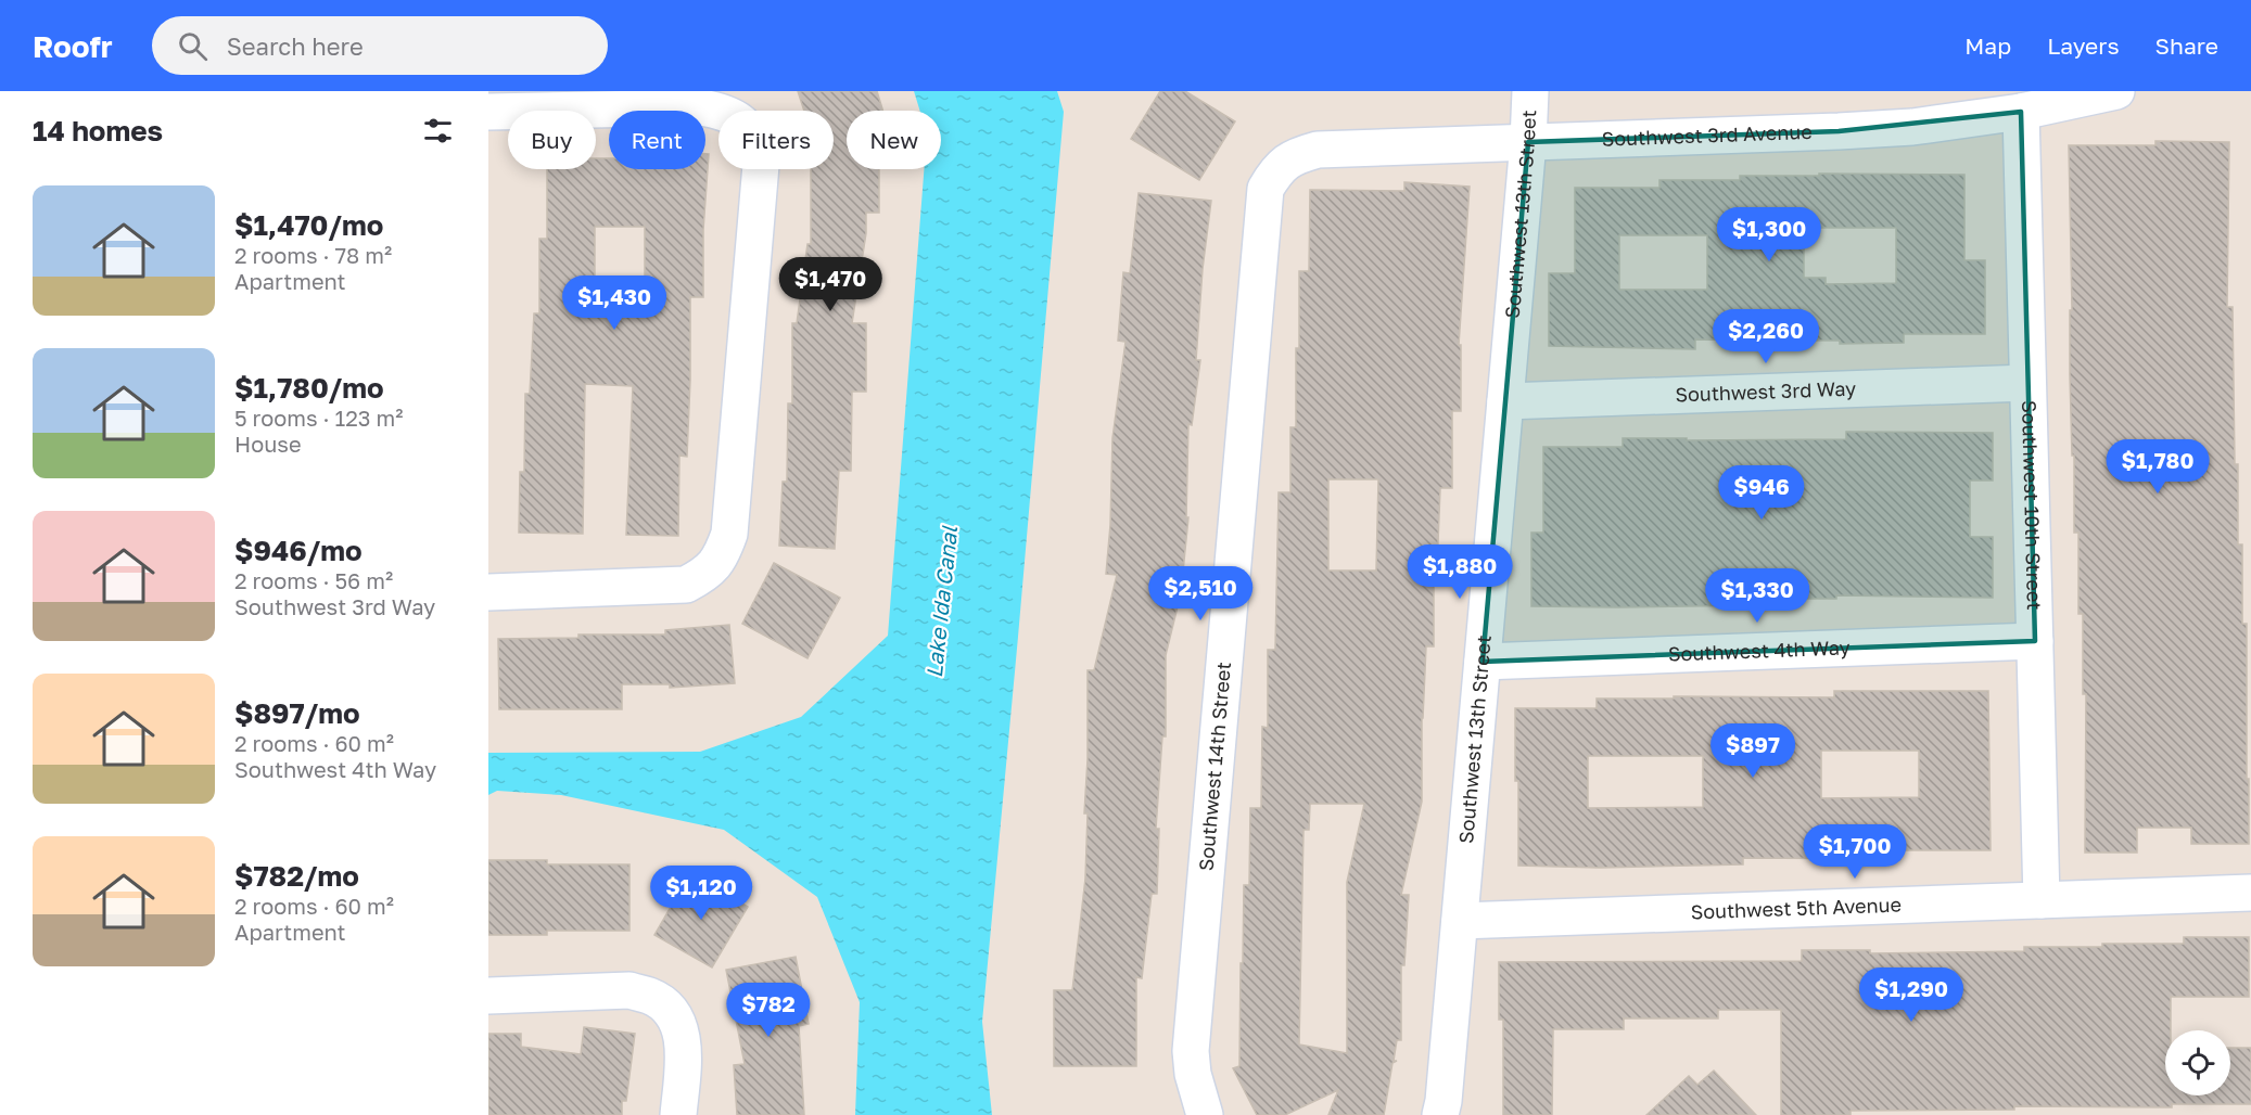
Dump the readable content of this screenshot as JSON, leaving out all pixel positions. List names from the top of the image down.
{
  "streets": {
    "street": [
      "Southwest 3rd Avenue",
      "Southwest 13th Street",
      "Southwest 3rd Way",
      "Southwest 10th Street",
      "Southwest 4th Way",
      "Southwest 14th Street",
      "Southwest 5th Avenue"
    ]
  },
  "crossings": [
    ["Southwest 3rd Avenue", "Southwest 13th Street"],
    ["Southwest 3rd Avenue", "Southwest 10th Street"],
    ["Southwest 3rd Avenue", "Southwest 14th Street"],
    ["Southwest 13th Street", "Southwest 3rd Way"],
    ["Southwest 13th Street", "Southwest 4th Way"],
    ["Southwest 13th Street", "Southwest 5th Avenue"],
    ["Southwest 3rd Way", "Southwest 10th Street"],
    ["Southwest 10th Street", "Southwest 4th Way"],
    ["Southwest 10th Street", "Southwest 5th Avenue"]
  ],
  "water": ["Lake Ida Canal"],
  "page": {
    "header": "Roofr",
    "search": "Search here",
    "nav": ["Map", "Layers", "Share"],
    "heading": "14 homes",
    "chip": [
      "Buy",
      "Rent",
      "Filters",
      "New"
    ],
    "list": [
      {
        "name": "$1,470/mo",
        "note": "2 rooms · 78 m² · Apartment"
      },
      {
        "name": "$1,780/mo",
        "note": "5 rooms · 123 m² · House"
      },
      {
        "name": "$946/mo",
        "note": "2 rooms · 56 m² · Southwest 3rd Way"
      },
      {
        "name": "$897/mo",
        "note": "2 rooms · 60 m² · Southwest 4th Way"
      },
      {
        "name": "$782/mo",
        "note": "2 rooms · 60 m² · Apartment"
      }
    ],
    "price": [
      "$1,300",
      "$1,470",
      "$1,430",
      "$2,260",
      "$1,780",
      "$946",
      "$1,880",
      "$2,510",
      "$1,330",
      "$897",
      "$1,700",
      "$1,120",
      "$1,290",
      "$782"
    ]
  }
}
